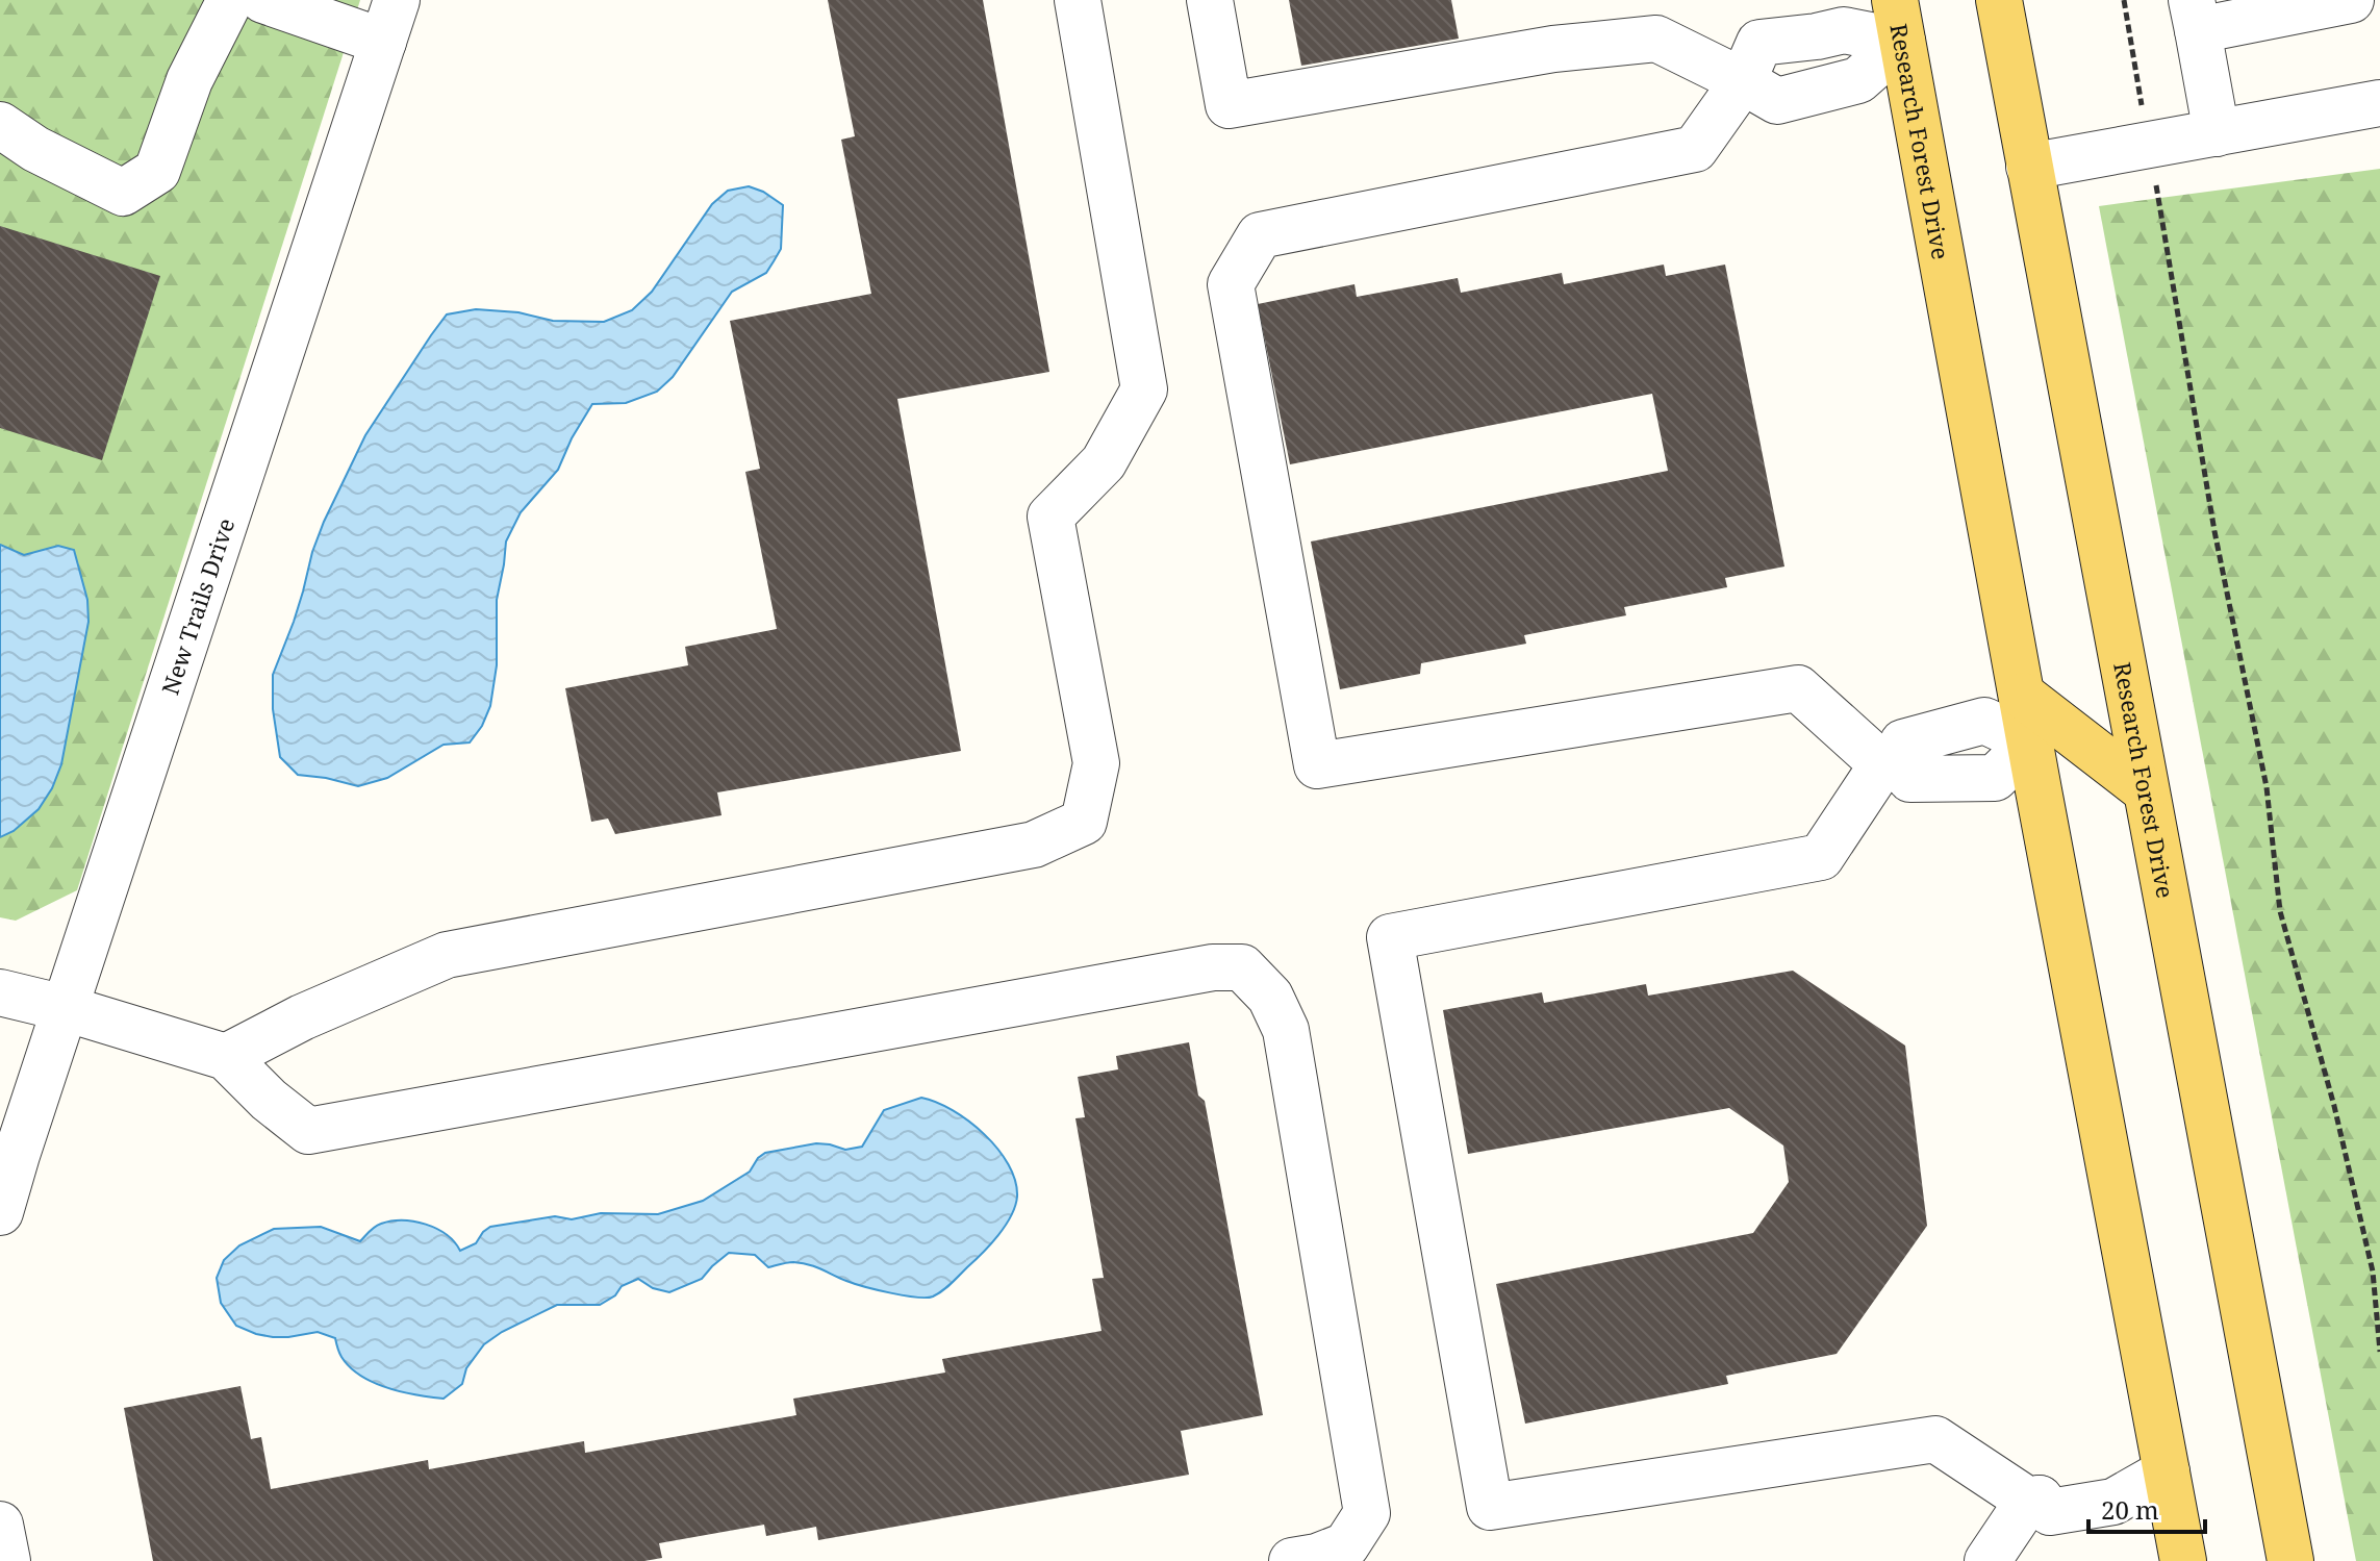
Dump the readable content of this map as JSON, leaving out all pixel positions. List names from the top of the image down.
{
  "streets": {
    "main road": ["Research Forest Drive"],
    "street": ["New Trails Drive"]
  },
  "scale_bar": "20 m"
}
